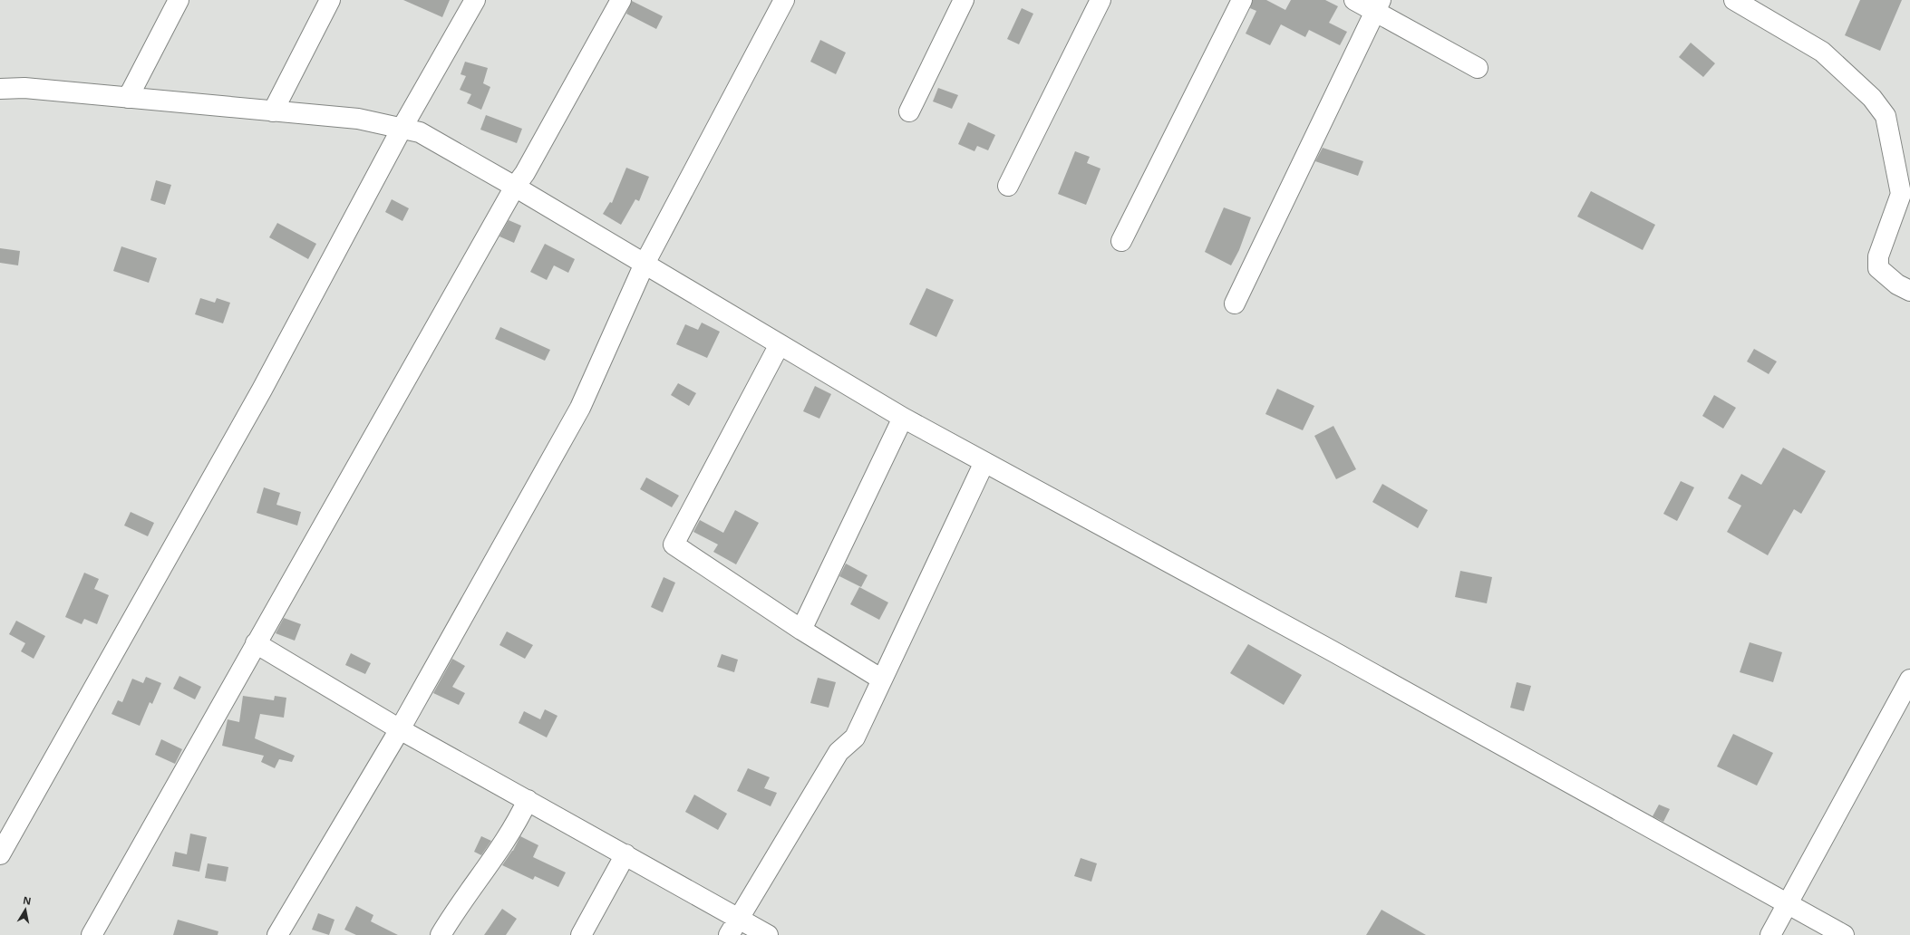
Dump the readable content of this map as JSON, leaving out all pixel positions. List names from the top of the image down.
{
  "north": "top"
}
